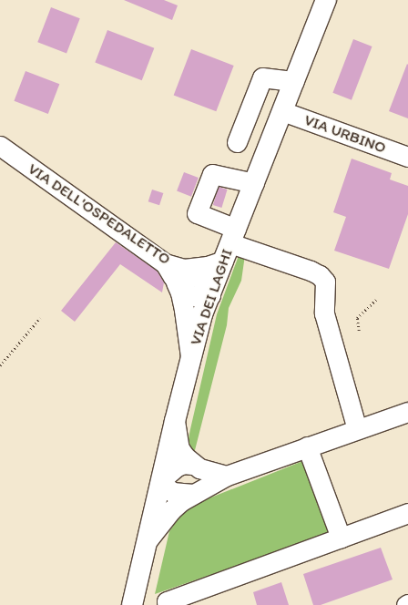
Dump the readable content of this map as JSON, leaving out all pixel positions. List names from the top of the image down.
{
  "streets": {
    "main road": ["VIA DEI LAGHI"],
    "street": ["VIA URBINO", "VIA DELL'OSPEDALETTO"]
  },
  "crossings": [
    ["VIA URBINO", "VIA DEI LAGHI"],
    ["VIA DELL'OSPEDALETTO", "VIA DEI LAGHI"]
  ]
}
